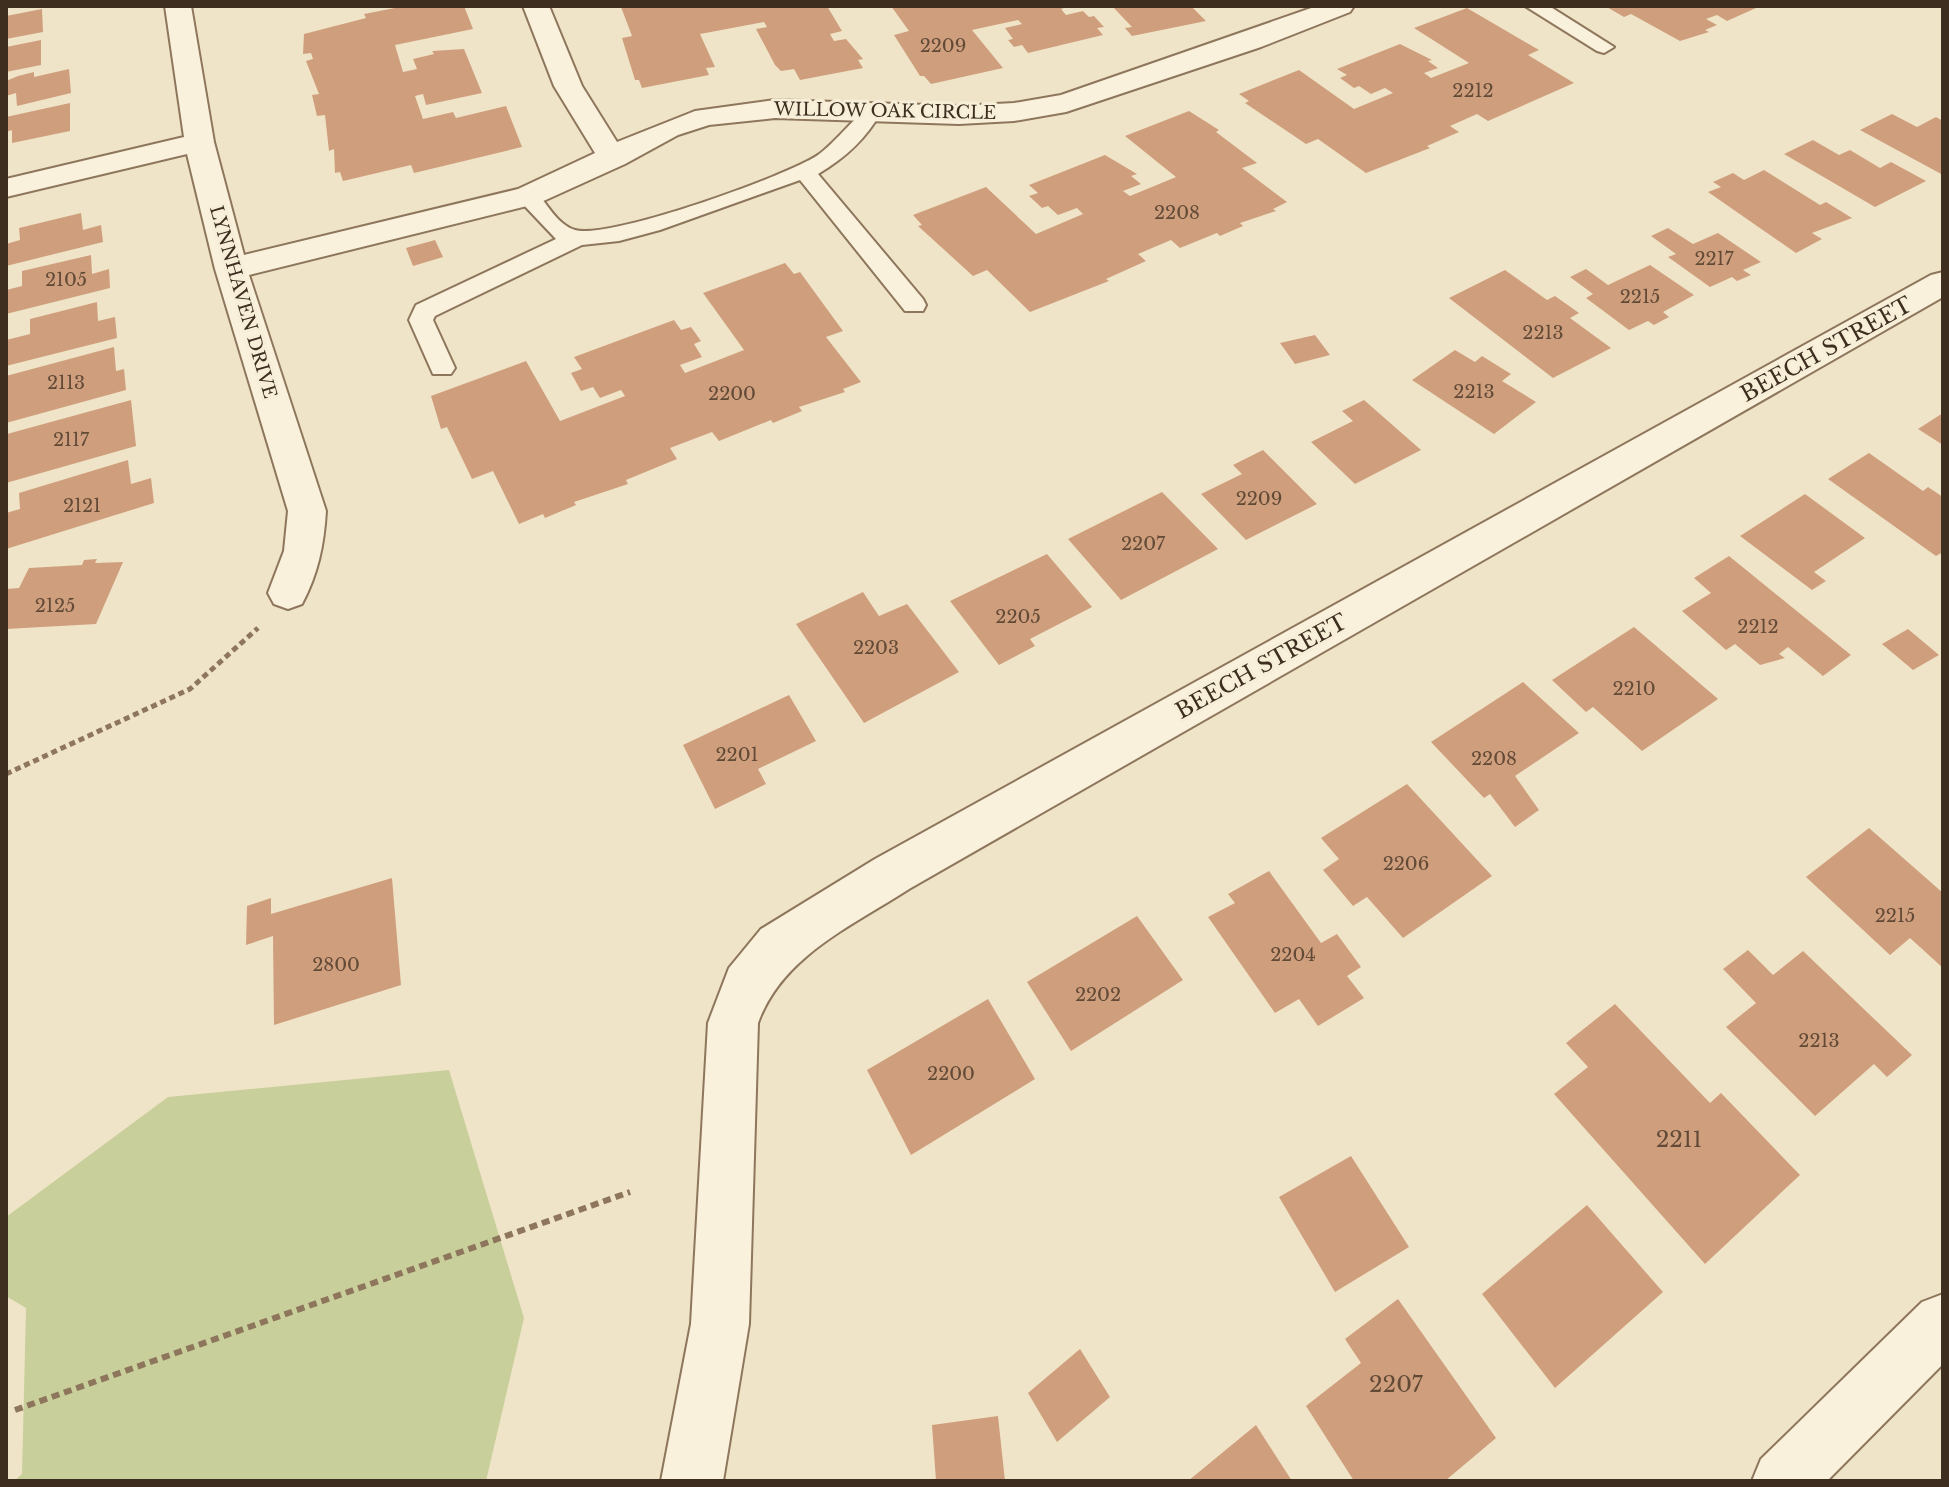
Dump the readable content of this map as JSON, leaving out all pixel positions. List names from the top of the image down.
{
  "streets": {
    "street": ["WILLOW OAK CIRCLE", "LYNNHAVEN DRIVE", "BEECH STREET"]
  },
  "crossings": [
    ["WILLOW OAK CIRCLE", "LYNNHAVEN DRIVE"]
  ],
  "house_numbers": [
    "2209",
    "2212",
    "2208",
    "2217",
    "2105",
    "2215",
    "2213",
    "2113",
    "2213",
    "2200",
    "2117",
    "2209",
    "2121",
    "2207",
    "2125",
    "2205",
    "2212",
    "2203",
    "2210",
    "2201",
    "2208",
    "2206",
    "2215",
    "2204",
    "2800",
    "2202",
    "2213",
    "2200",
    "2211",
    "2207"
  ]
}
